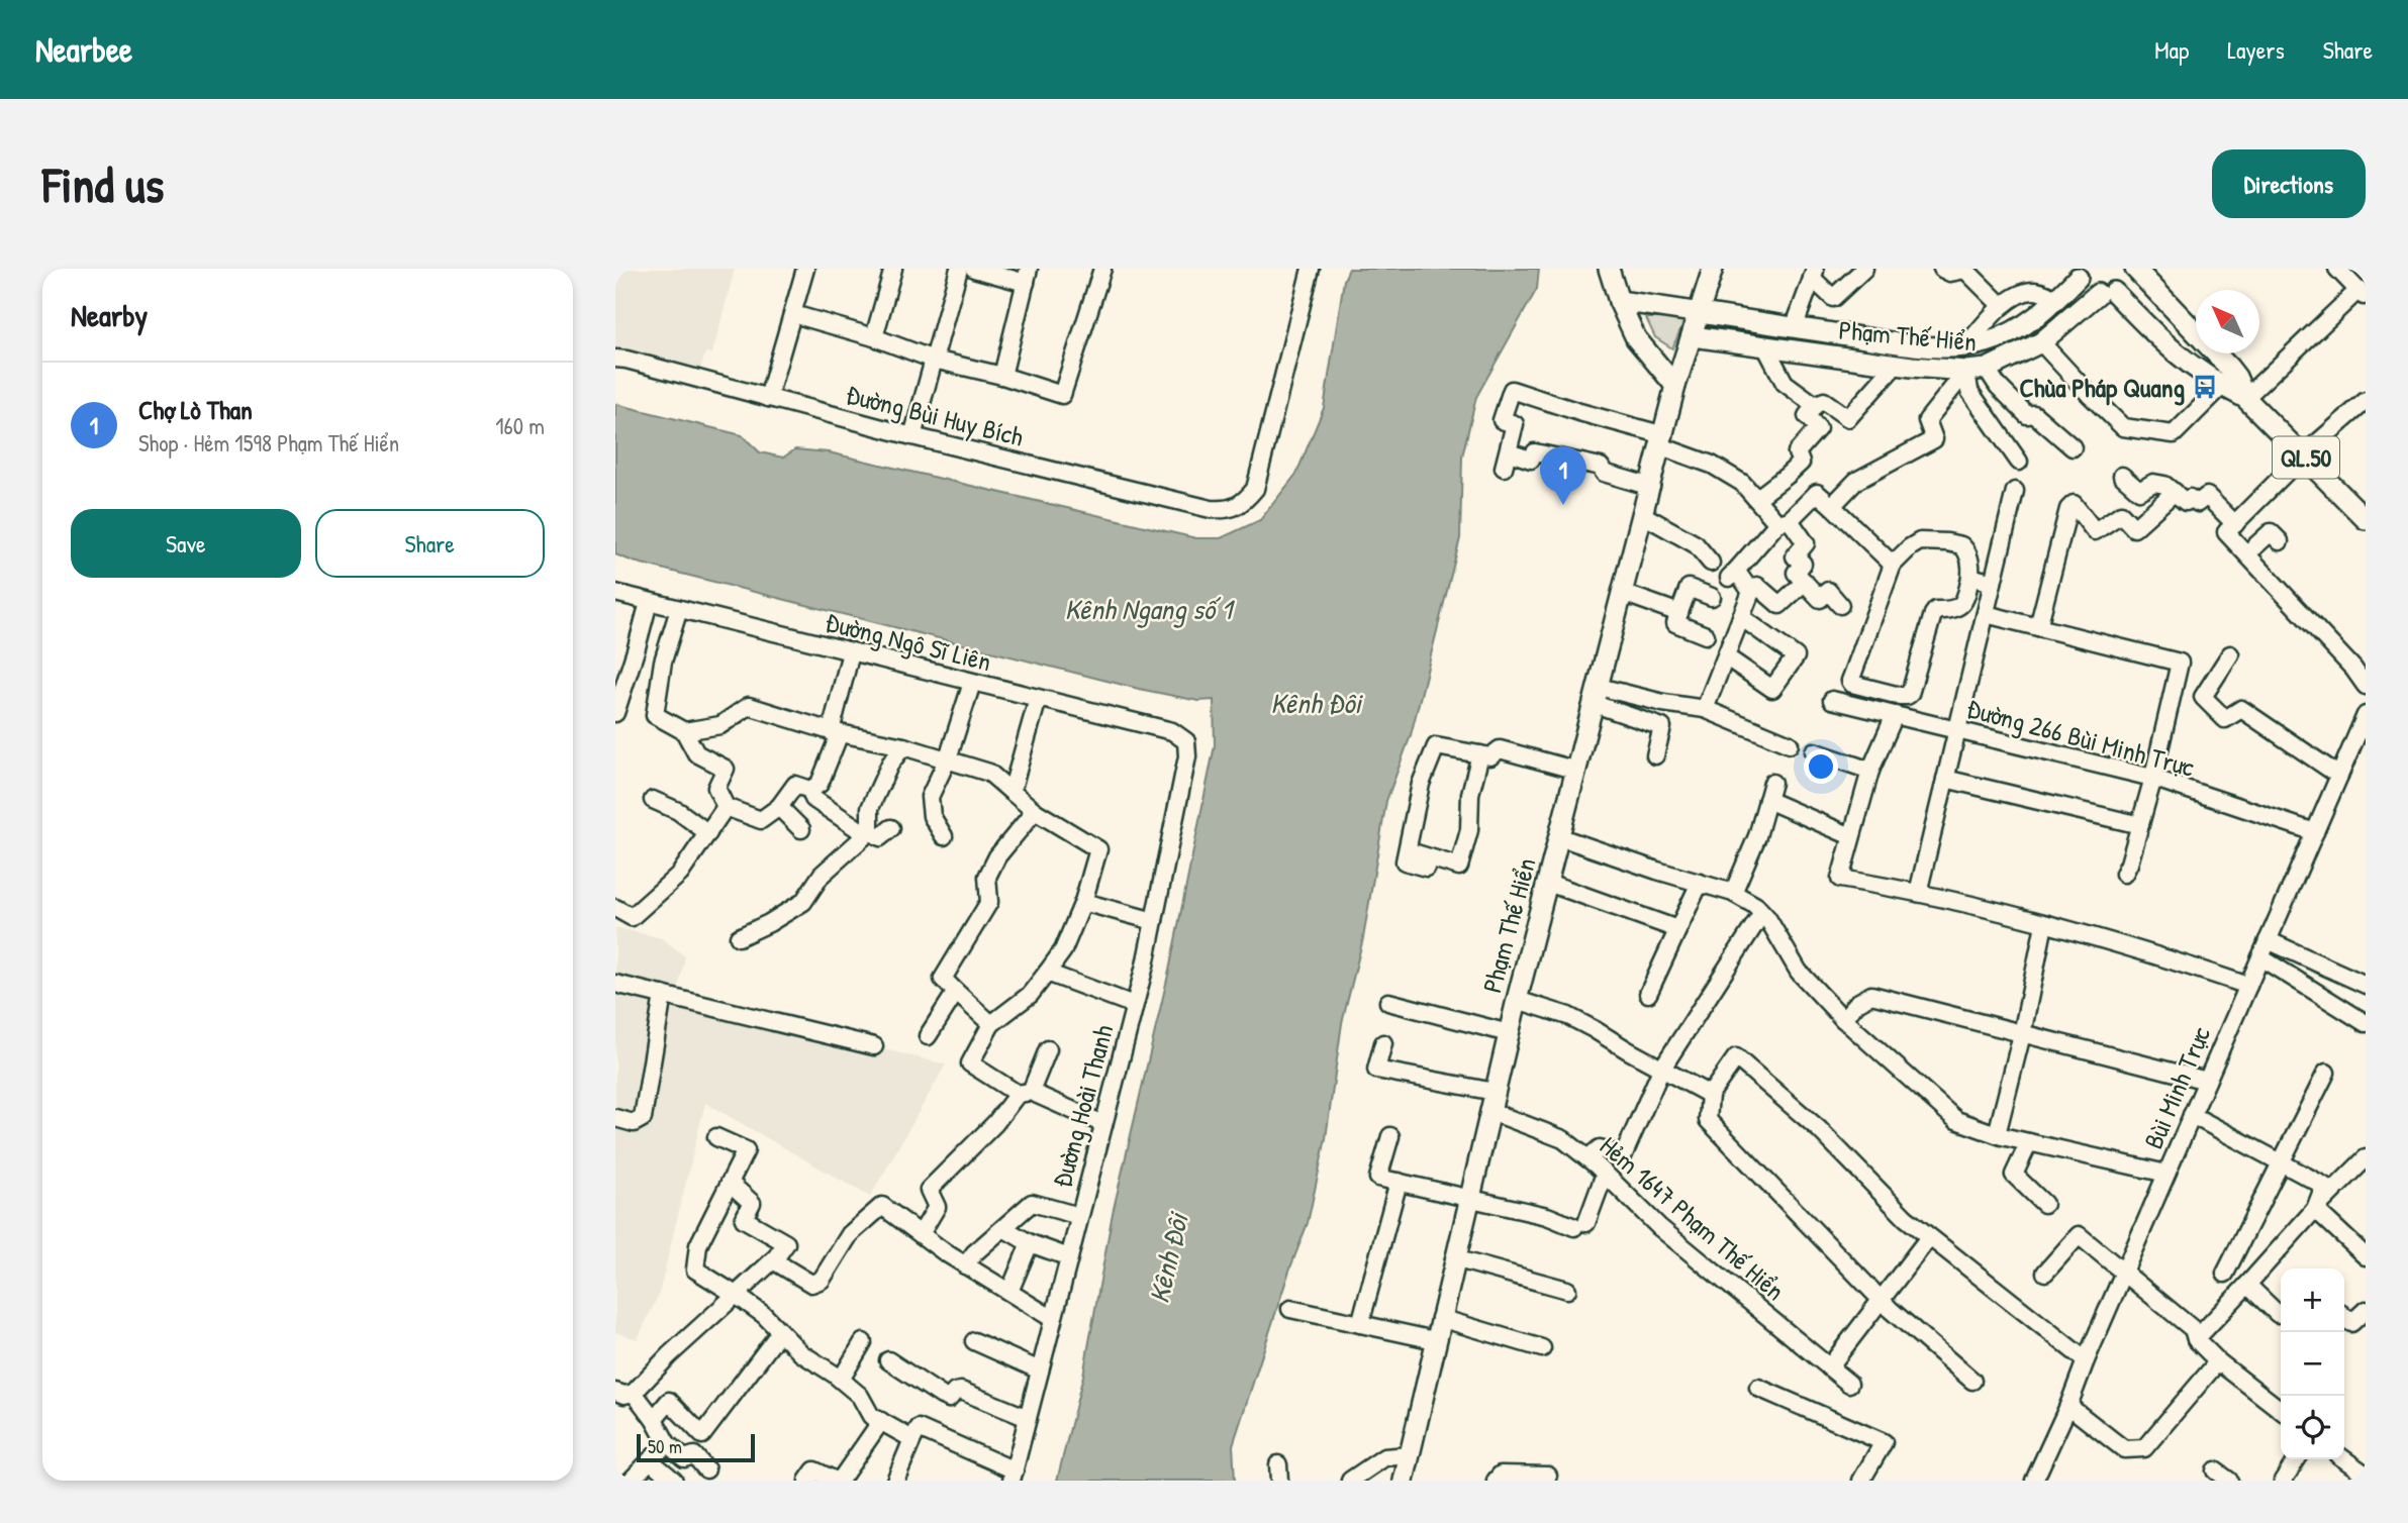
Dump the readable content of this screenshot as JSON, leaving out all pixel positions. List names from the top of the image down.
{
  "streets": {
    "main road": ["Phạm Thế Hiển", "QL.50"],
    "street": [
      "Đường Bùi Huy Bích",
      "Đường Ngô Sĩ Liên",
      "Đường 266 Bùi Minh Trực",
      "Bùi Minh Trực",
      "Đường Hoài Thanh",
      "Hẻm 1647 Phạm Thế Hiển"
    ]
  },
  "crossings": [
    ["Phạm Thế Hiển", "QL.50"],
    ["Phạm Thế Hiển", "Hẻm 1647 Phạm Thế Hiển"],
    ["Đường Ngô Sĩ Liên", "Đường Hoài Thanh"],
    ["Đường 266 Bùi Minh Trực", "Bùi Minh Trực"]
  ],
  "water": ["Kênh Ngang số 1", "Kênh Đôi"],
  "places": {
    "bus stop": ["Chùa Pháp Quang"]
  },
  "scale_bar": "50 m",
  "north": "top left",
  "page": {
    "header": "Nearbee",
    "nav": ["Map", "Layers", "Share"],
    "buttons": [
      "Directions",
      ["Save", "Share"]
    ],
    "title": "Find us",
    "heading": "Nearby",
    "list": [
      {
        "mark": "1",
        "name": "Chợ Lò Than",
        "note": "Shop · Hẻm 1598 Phạm Thế Hiển",
        "value": "160 m"
      }
    ],
    "pins": "1",
    "map_buttons": ["+", "−"],
    "scale": "50 m"
  }
}
